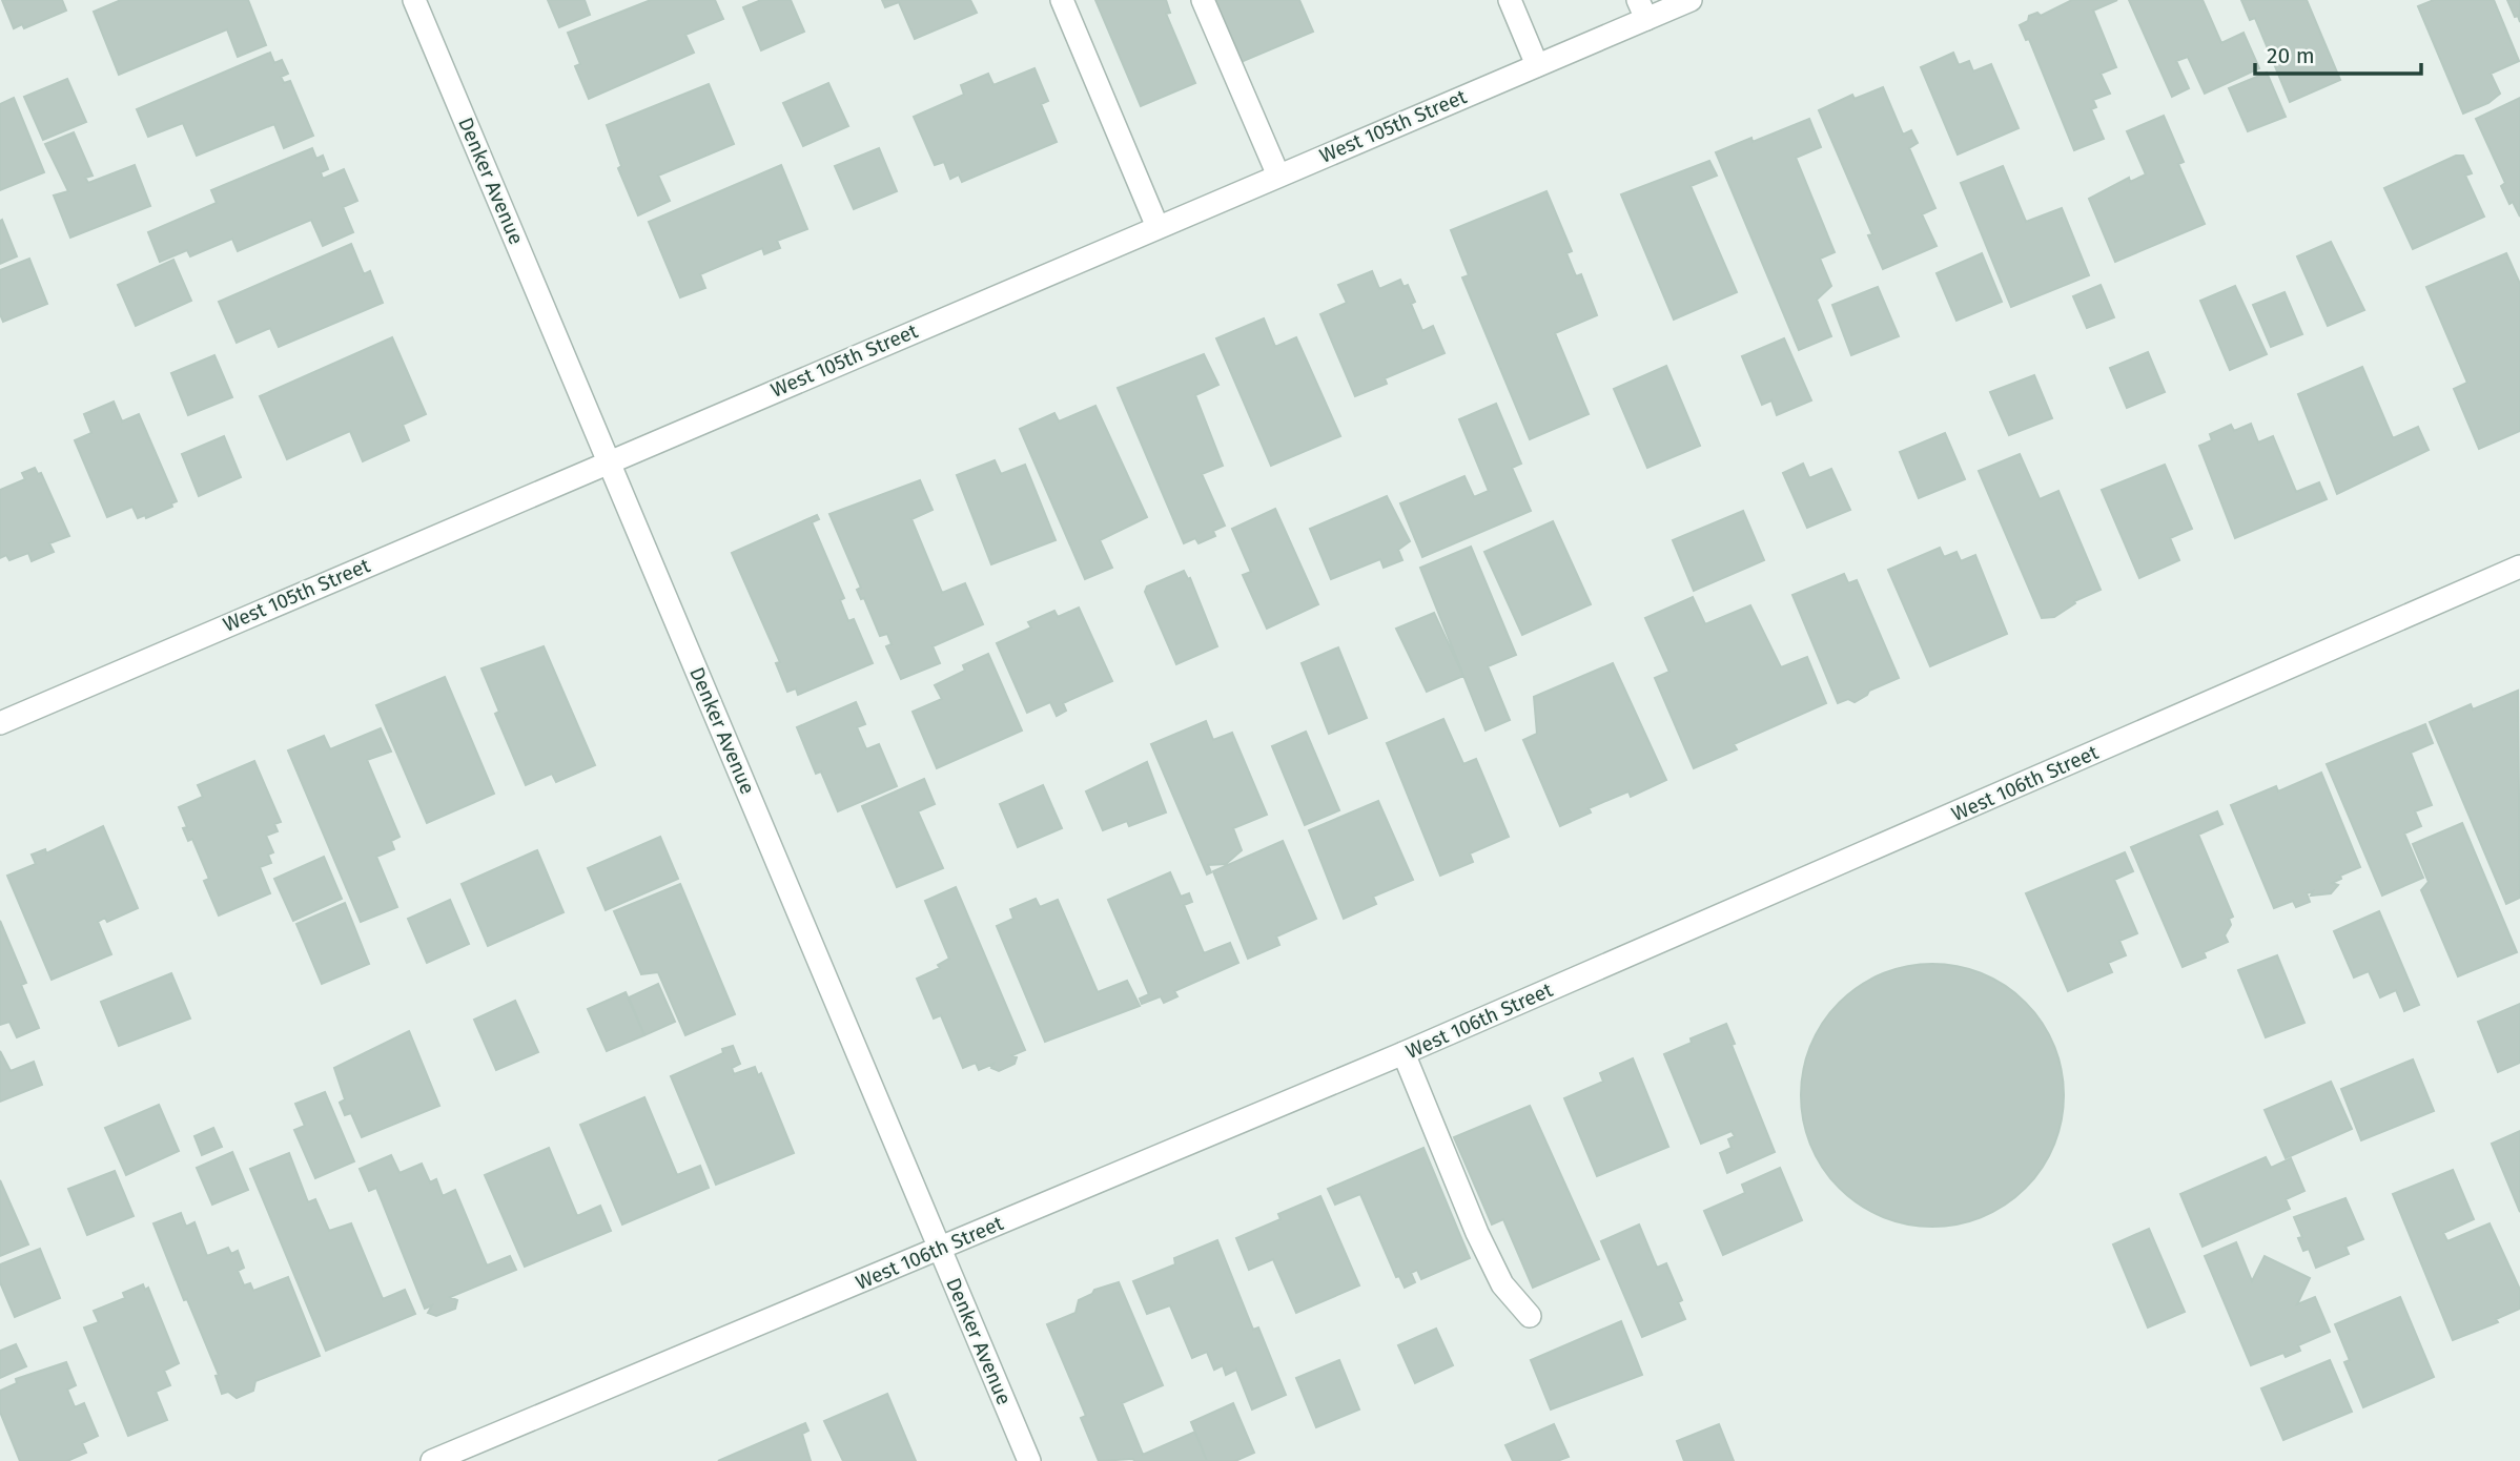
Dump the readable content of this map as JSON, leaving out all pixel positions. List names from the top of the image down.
{
  "streets": {
    "street": ["West 105th Street", "Denker Avenue", "West 106th Street"]
  },
  "crossings": [
    ["West 105th Street", "Denker Avenue"],
    ["Denker Avenue", "West 106th Street"]
  ],
  "scale_bar": "20 m"
}
